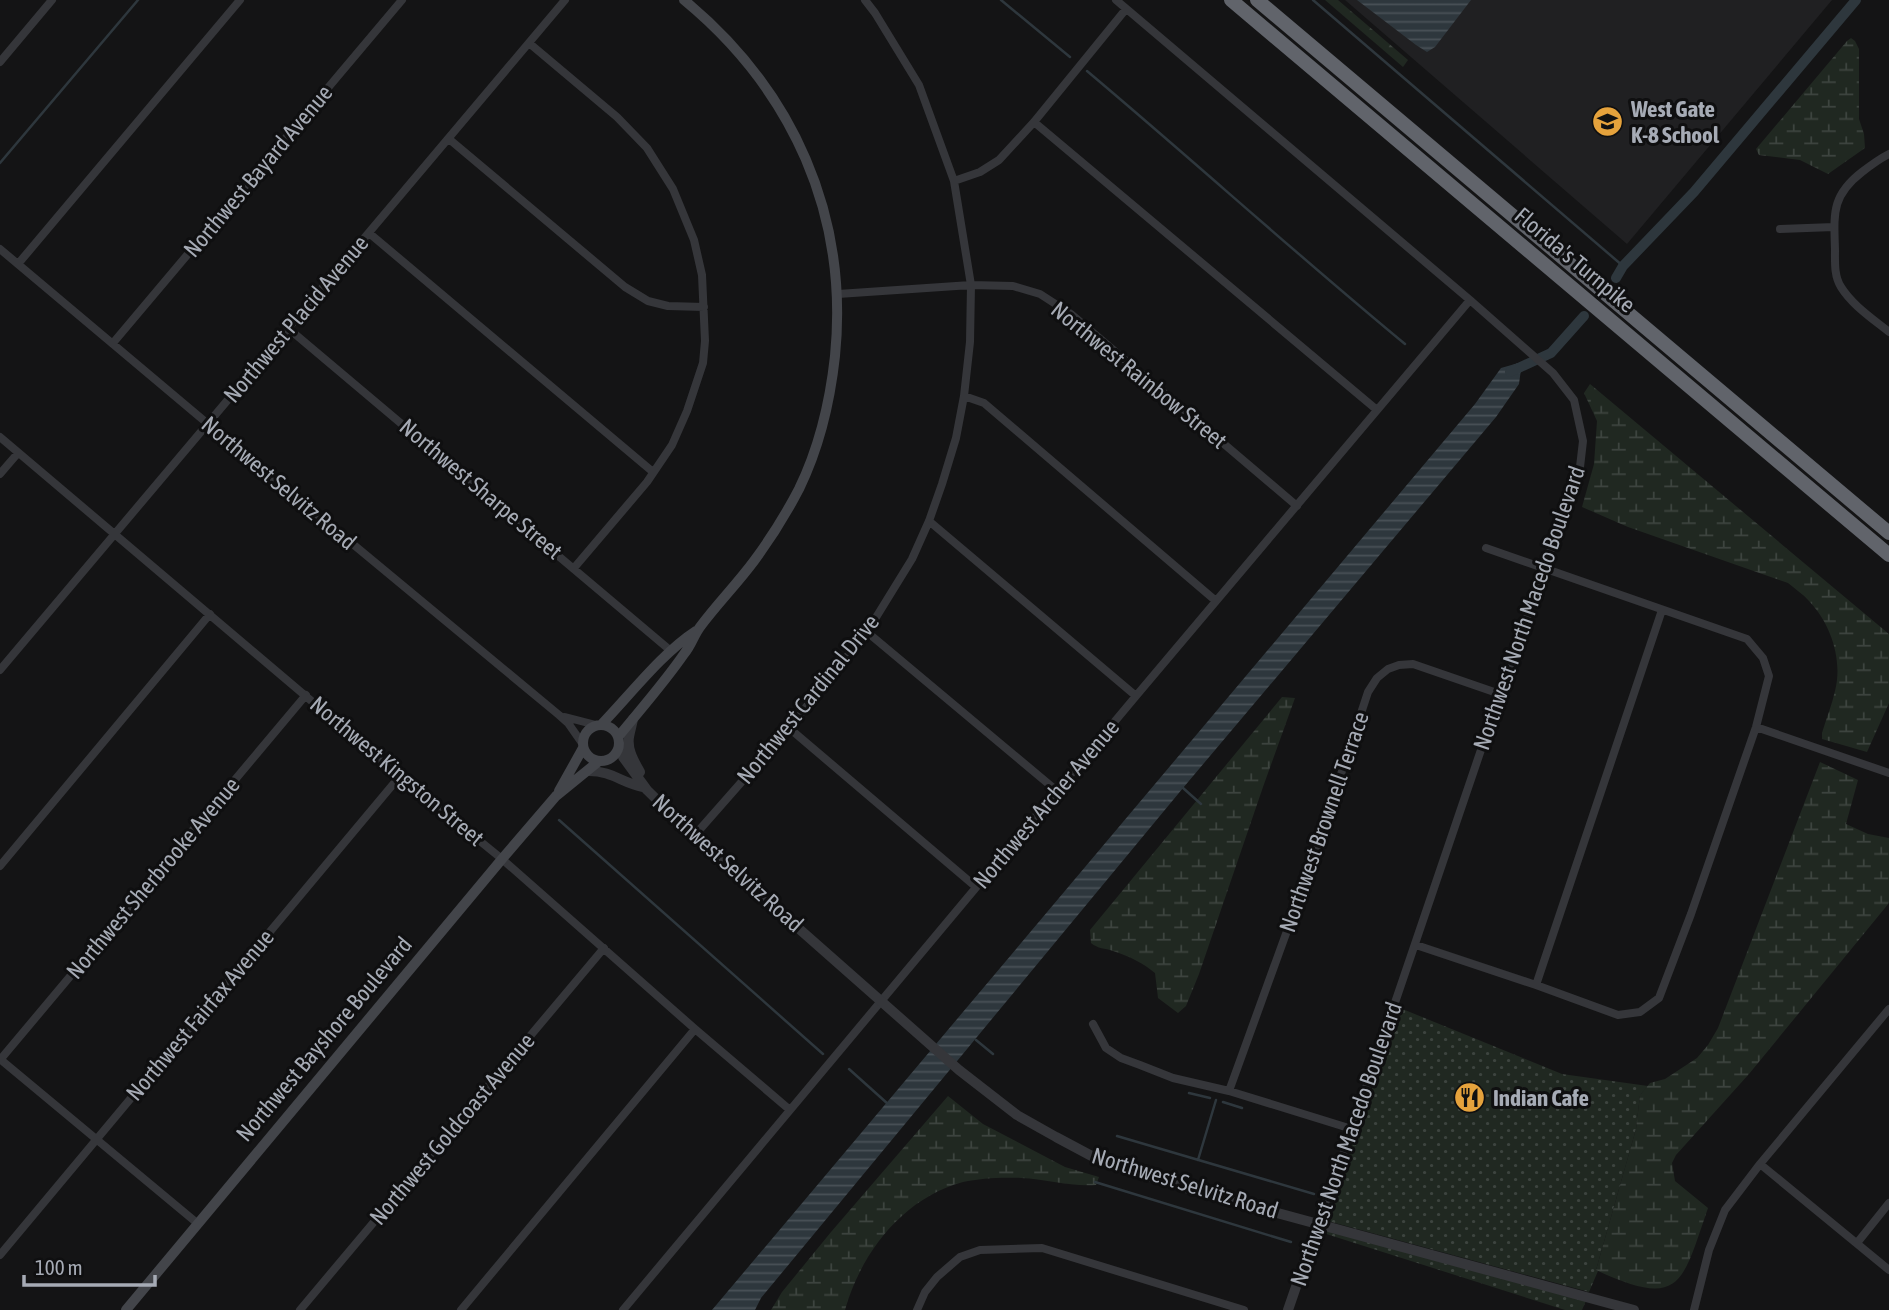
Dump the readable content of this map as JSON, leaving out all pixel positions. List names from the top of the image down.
{
  "streets": {
    "highway": ["Florida's Turnpike"],
    "main road": ["Northwest Bayshore Boulevard"],
    "street": [
      "Northwest Bayard Avenue",
      "Northwest Placid Avenue",
      "Northwest Rainbow Street",
      "Northwest Selvitz Road",
      "Northwest Sharpe Street",
      "Northwest North Macedo Boulevard",
      "Northwest Cardinal Drive",
      "Northwest Kingston Street",
      "Northwest Archer Avenue",
      "Northwest Brownell Terrace",
      "Northwest Sherbrooke Avenue",
      "Northwest Fairfax Avenue",
      "Northwest Goldcoast Avenue"
    ]
  },
  "crossings": [
    ["Northwest Bayard Avenue", "Northwest Selvitz Road"],
    ["Northwest Placid Avenue", "Northwest Selvitz Road"],
    ["Northwest Placid Avenue", "Northwest Sharpe Street"],
    ["Northwest Placid Avenue", "Northwest Kingston Street"],
    ["Northwest Rainbow Street", "Northwest Cardinal Drive"],
    ["Northwest Rainbow Street", "Northwest Archer Avenue"],
    ["Northwest Selvitz Road", "Northwest North Macedo Boulevard"],
    ["Northwest Selvitz Road", "Northwest Cardinal Drive"],
    ["Northwest Selvitz Road", "Northwest Archer Avenue"],
    ["Northwest Selvitz Road", "Northwest Bayshore Boulevard"],
    ["Northwest North Macedo Boulevard", "Northwest Archer Avenue"],
    ["Northwest North Macedo Boulevard", "Northwest Brownell Terrace"],
    ["Northwest Kingston Street", "Northwest Archer Avenue"],
    ["Northwest Kingston Street", "Northwest Sherbrooke Avenue"],
    ["Northwest Kingston Street", "Northwest Fairfax Avenue"],
    ["Northwest Kingston Street", "Northwest Bayshore Boulevard"],
    ["Northwest Kingston Street", "Northwest Goldcoast Avenue"]
  ],
  "places": {
    "school or university": ["West Gate K-8 School"],
    "restaurant": ["Indian Cafe"]
  },
  "scale_bar": "100 m"
}
